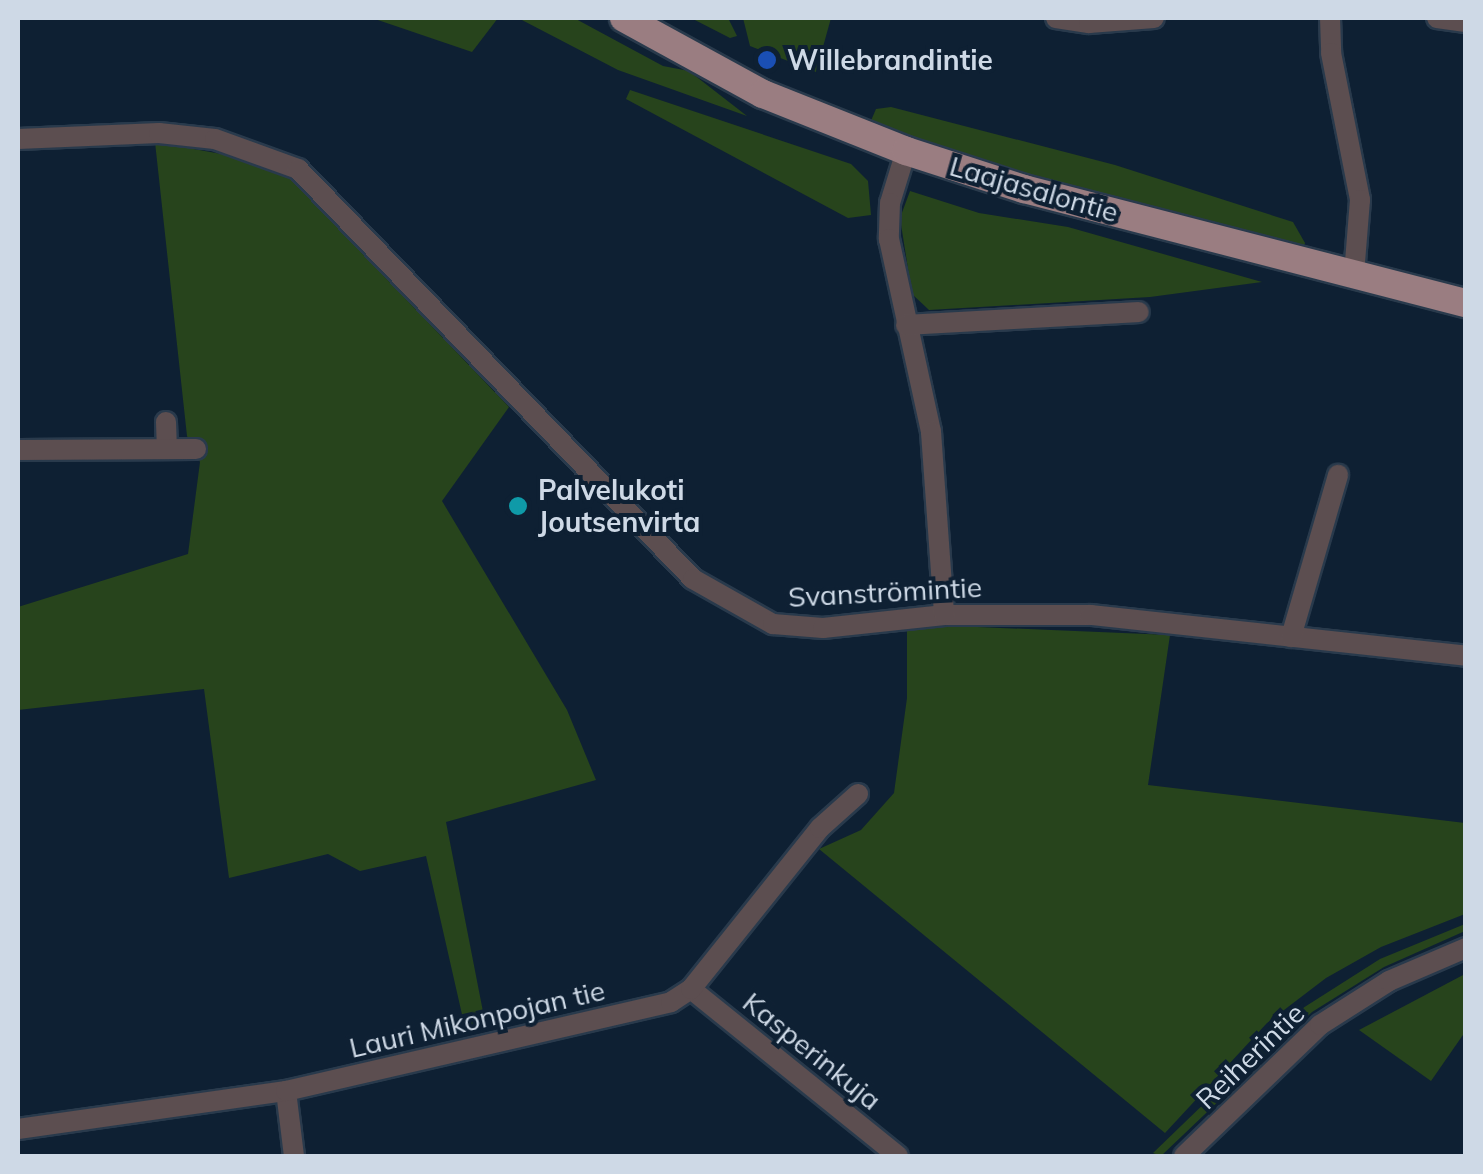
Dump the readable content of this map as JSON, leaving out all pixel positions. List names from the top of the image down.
{
  "streets": {
    "main road": ["Laajasalontie"],
    "street": [
      "Svanströmintie",
      "Lauri Mikonpojan tie",
      "Kasperinkuja",
      "Reiherintie"
    ]
  },
  "crossings": [
    ["Lauri Mikonpojan tie", "Kasperinkuja"]
  ],
  "places": ["Willebrandintie", "Palvelukoti Joutsenvirta"]
}
